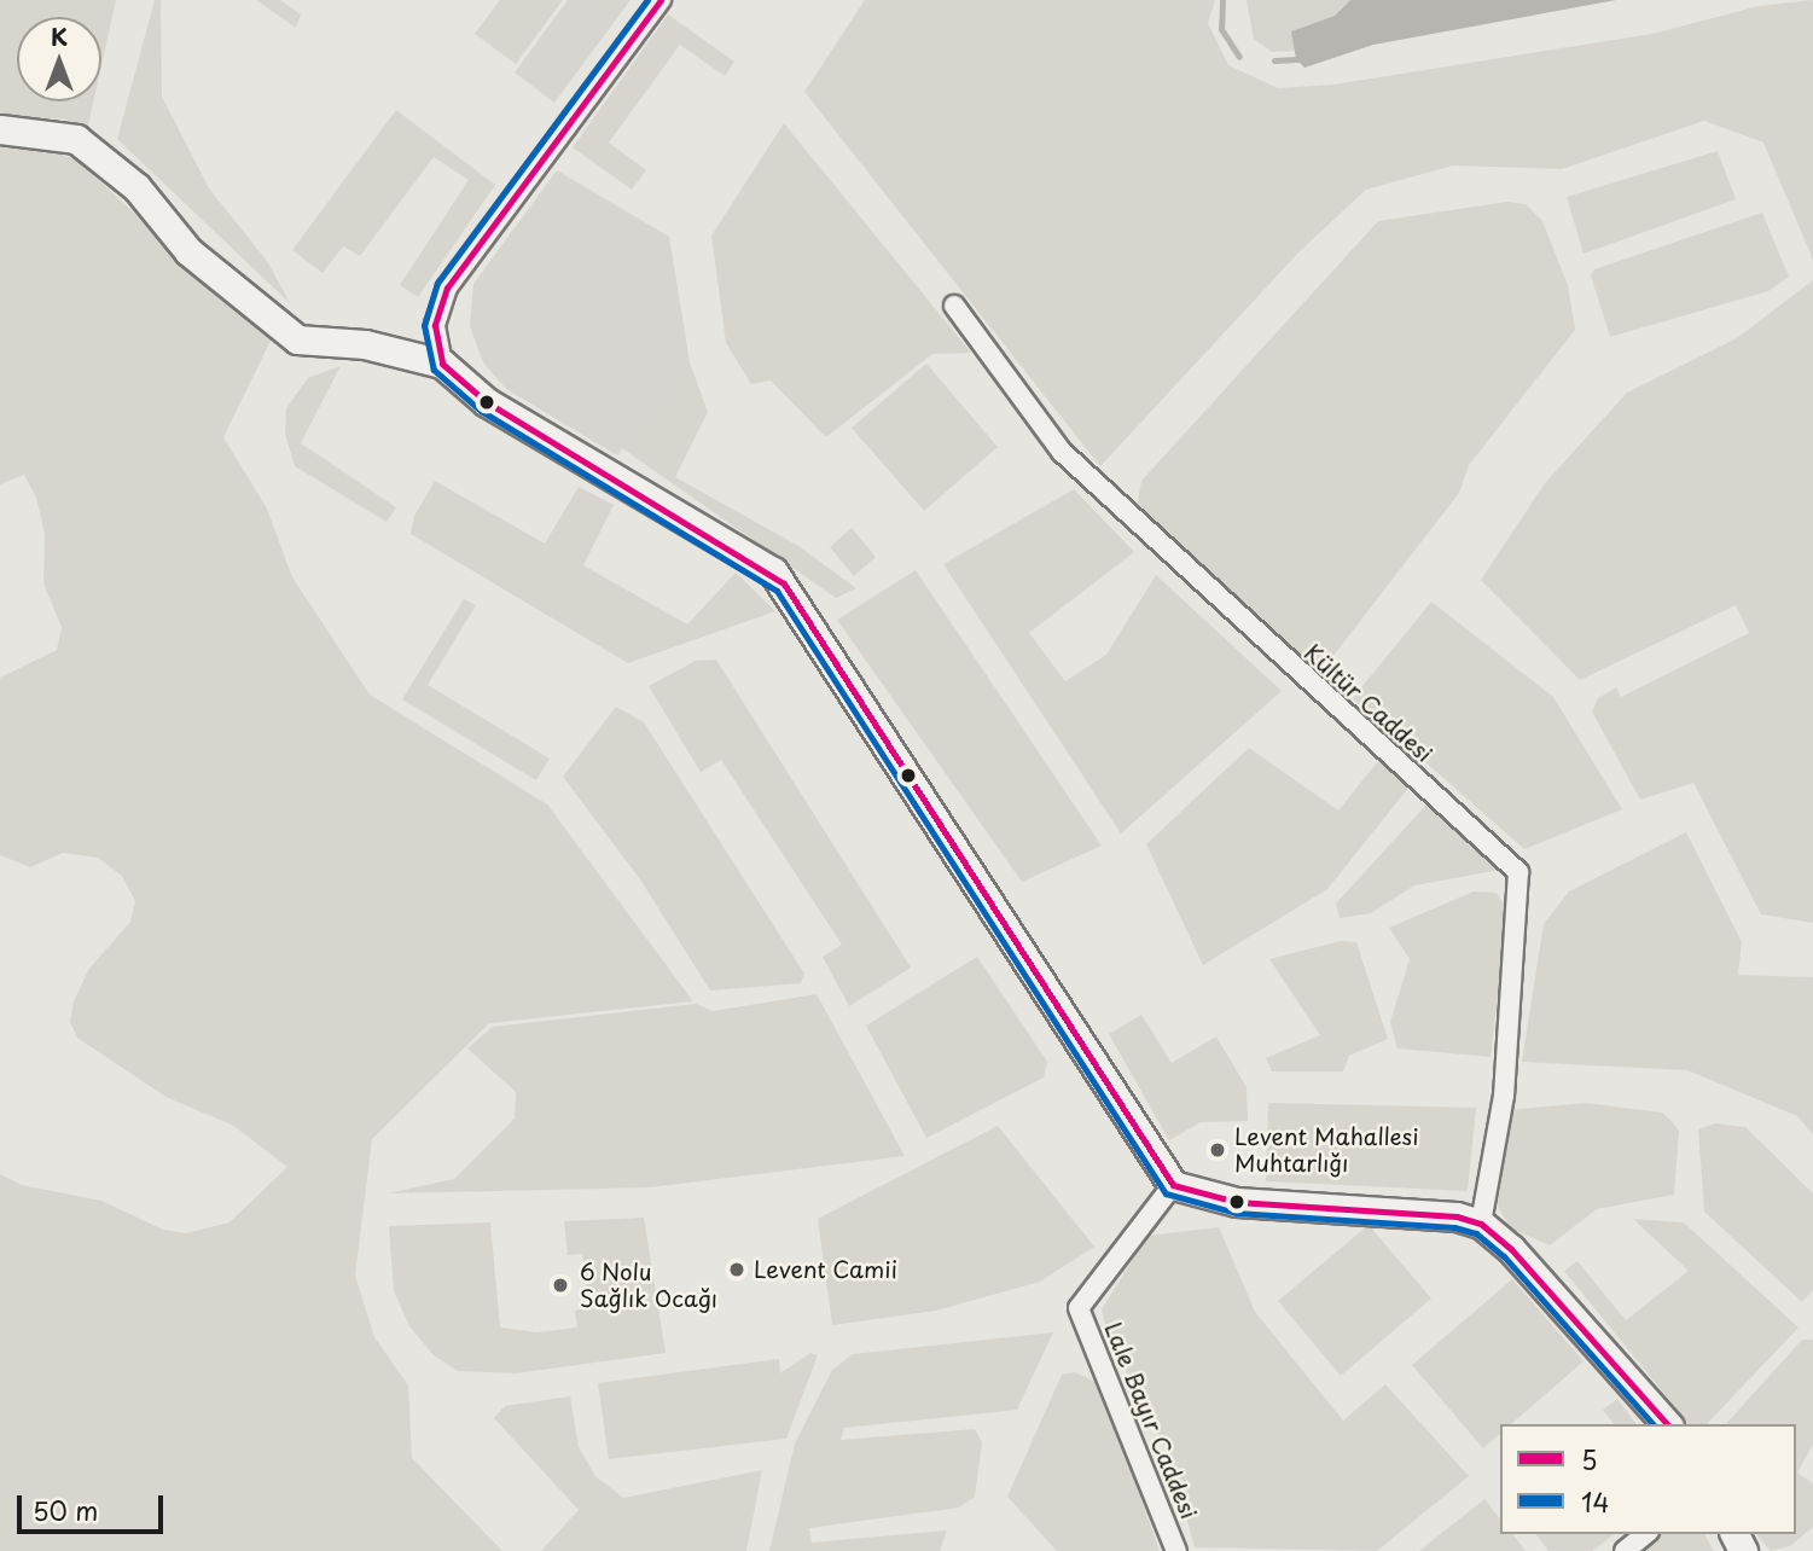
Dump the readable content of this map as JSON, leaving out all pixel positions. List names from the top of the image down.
{
  "streets": {
    "street": ["Kültür Caddesi", "Lale Bayır Caddesi"]
  },
  "places": ["Levent Mahallesi Muhtarlığı", "Levent Camii", "6 Nolu Sağlık Ocağı"],
  "lines": ["transit line 5", "transit line 14"],
  "legend": ["5", "14"],
  "scale_bar": "50 m",
  "north": "top"
}
